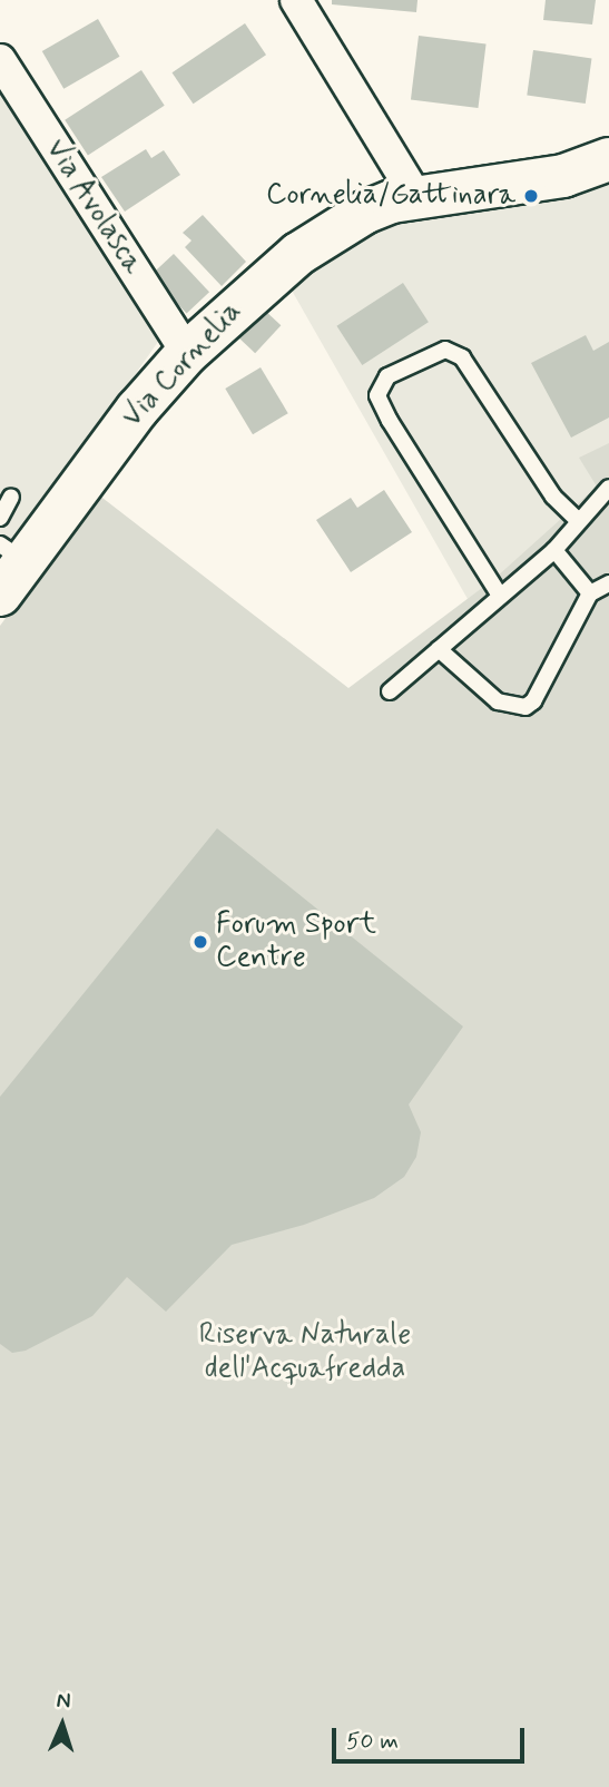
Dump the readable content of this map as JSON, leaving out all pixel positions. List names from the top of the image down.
{
  "streets": {
    "street": ["Via Avolasca", "Via Cornelia"]
  },
  "crossings": [
    ["Via Avolasca", "Via Cornelia"]
  ],
  "parks": ["Riserva Naturale dell'Acquafredda"],
  "places": ["Cornelia/Gattinara", "Forum Sport Centre"],
  "scale_bar": "50 m",
  "north": "top"
}
